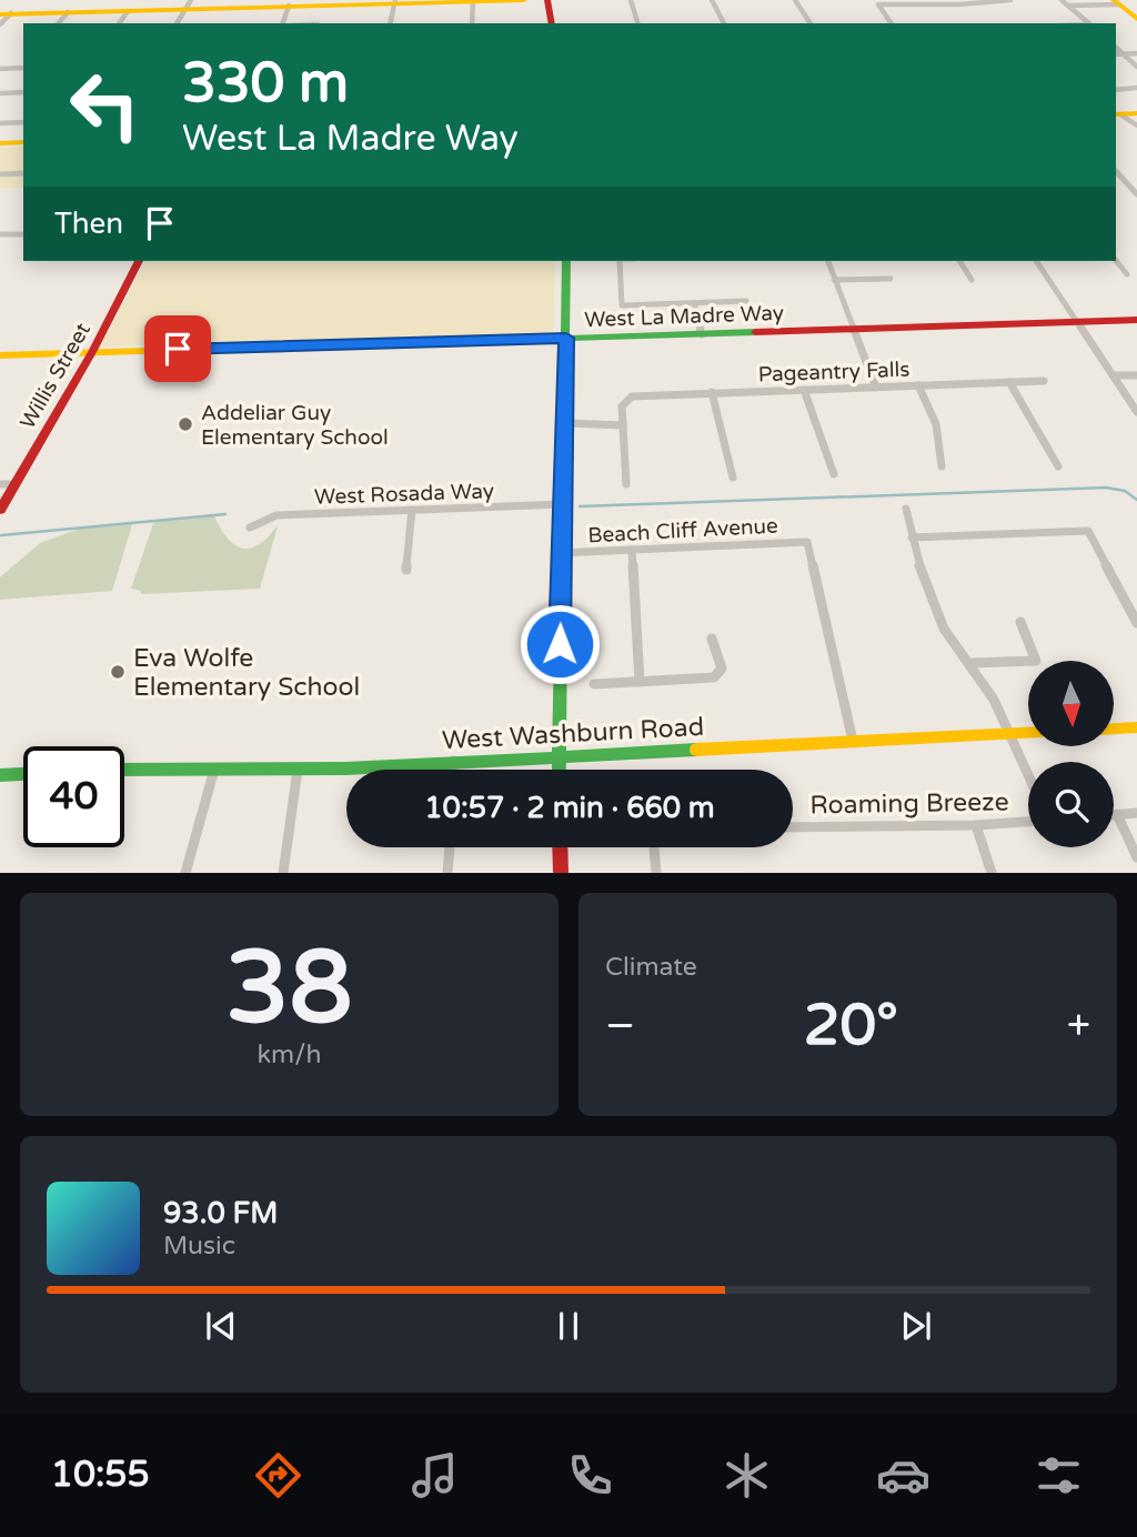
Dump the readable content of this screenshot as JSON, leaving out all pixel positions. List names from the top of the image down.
{
  "streets": {
    "street": [
      "West La Madre Way",
      "Pageantry Falls",
      "Willis Street",
      "West Rosada Way",
      "Beach Cliff Avenue",
      "West Washburn Road",
      "Roaming Breeze"
    ]
  },
  "crossings": [
    ["West La Madre Way", "Willis Street"],
    ["Beach Cliff Avenue", "West Washburn Road"]
  ],
  "places": ["Addeliar Guy Elementary School", "Eva Wolfe Elementary School"],
  "north": "bottom",
  "page": {
    "turn": ["330 m", "West La Madre Way"],
    "then": "Then",
    "limit": "40",
    "trip": "10:57 · 2 min · 660 m",
    "tile": [
      ["38", "km/h"],
      "Climate"
    ],
    "heat": ["−", "20°", "+"],
    "song": ["93.0 FM", "Music"],
    "tabs": "10:55"
  }
}
